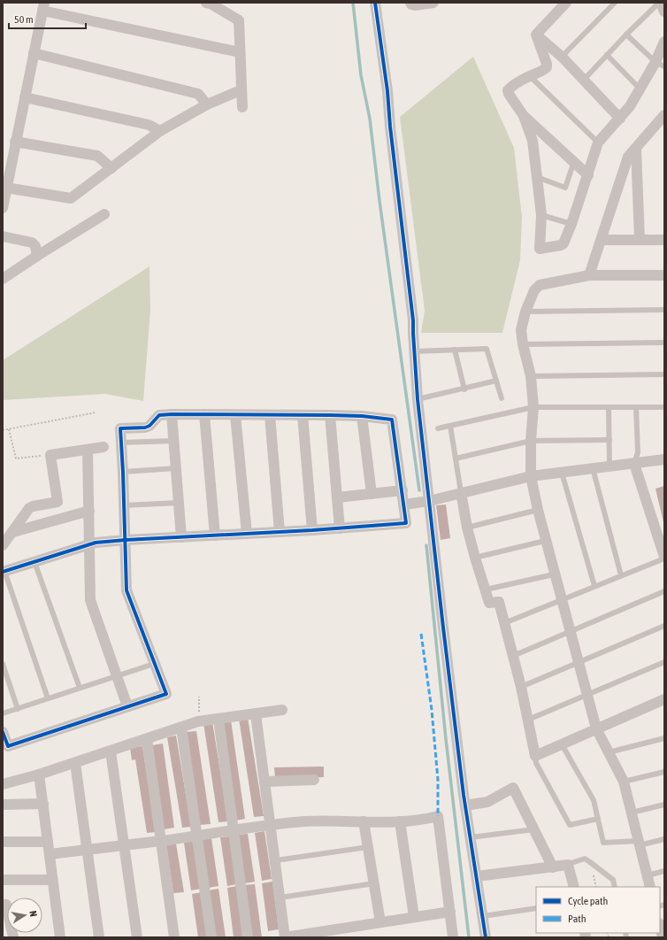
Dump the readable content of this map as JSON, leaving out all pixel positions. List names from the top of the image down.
{
  "legend": ["Cycle path", "Path"],
  "scale_bar": "50 m",
  "north": "right"
}
